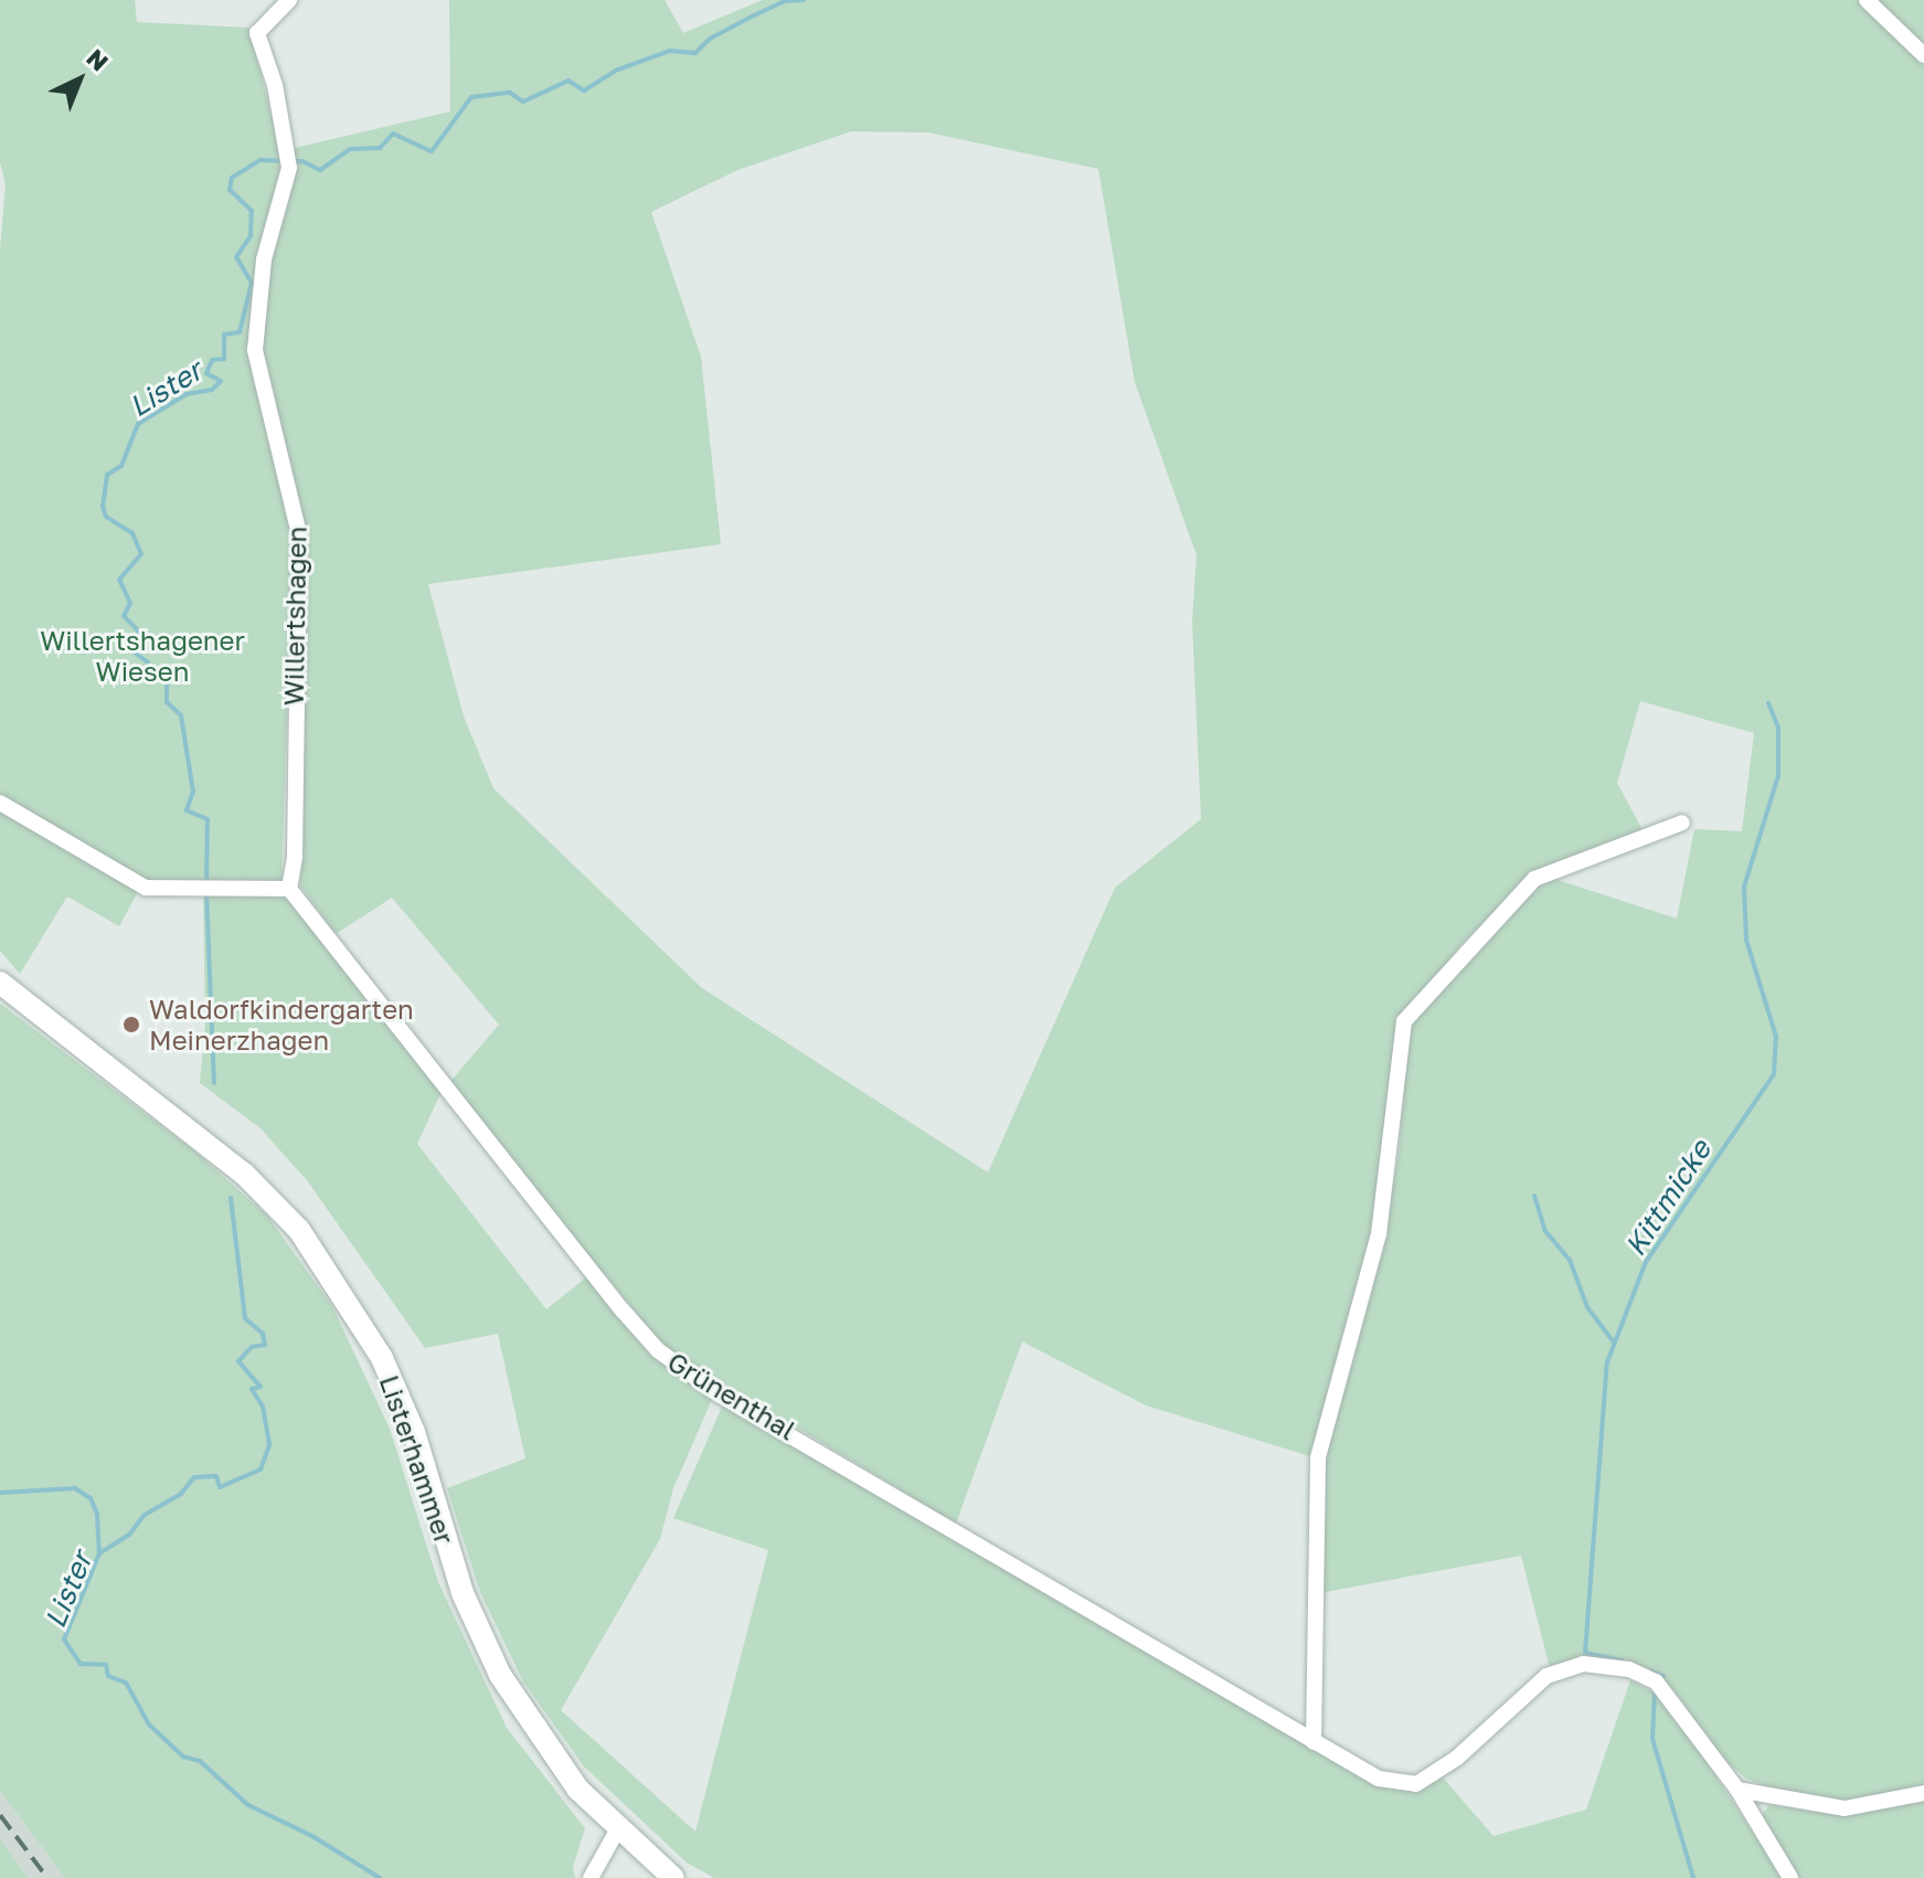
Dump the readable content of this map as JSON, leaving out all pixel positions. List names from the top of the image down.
{
  "streets": {
    "main road": ["Listerhammer"],
    "street": ["Willertshagen", "Grünenthal"]
  },
  "crossings": [
    ["Willertshagen", "Grünenthal"]
  ],
  "water": ["Lister", "Kittmicke"],
  "parks": ["Willertshagener Wiesen"],
  "places": ["Waldorfkindergarten Meinerzhagen"],
  "north": "top right"
}
